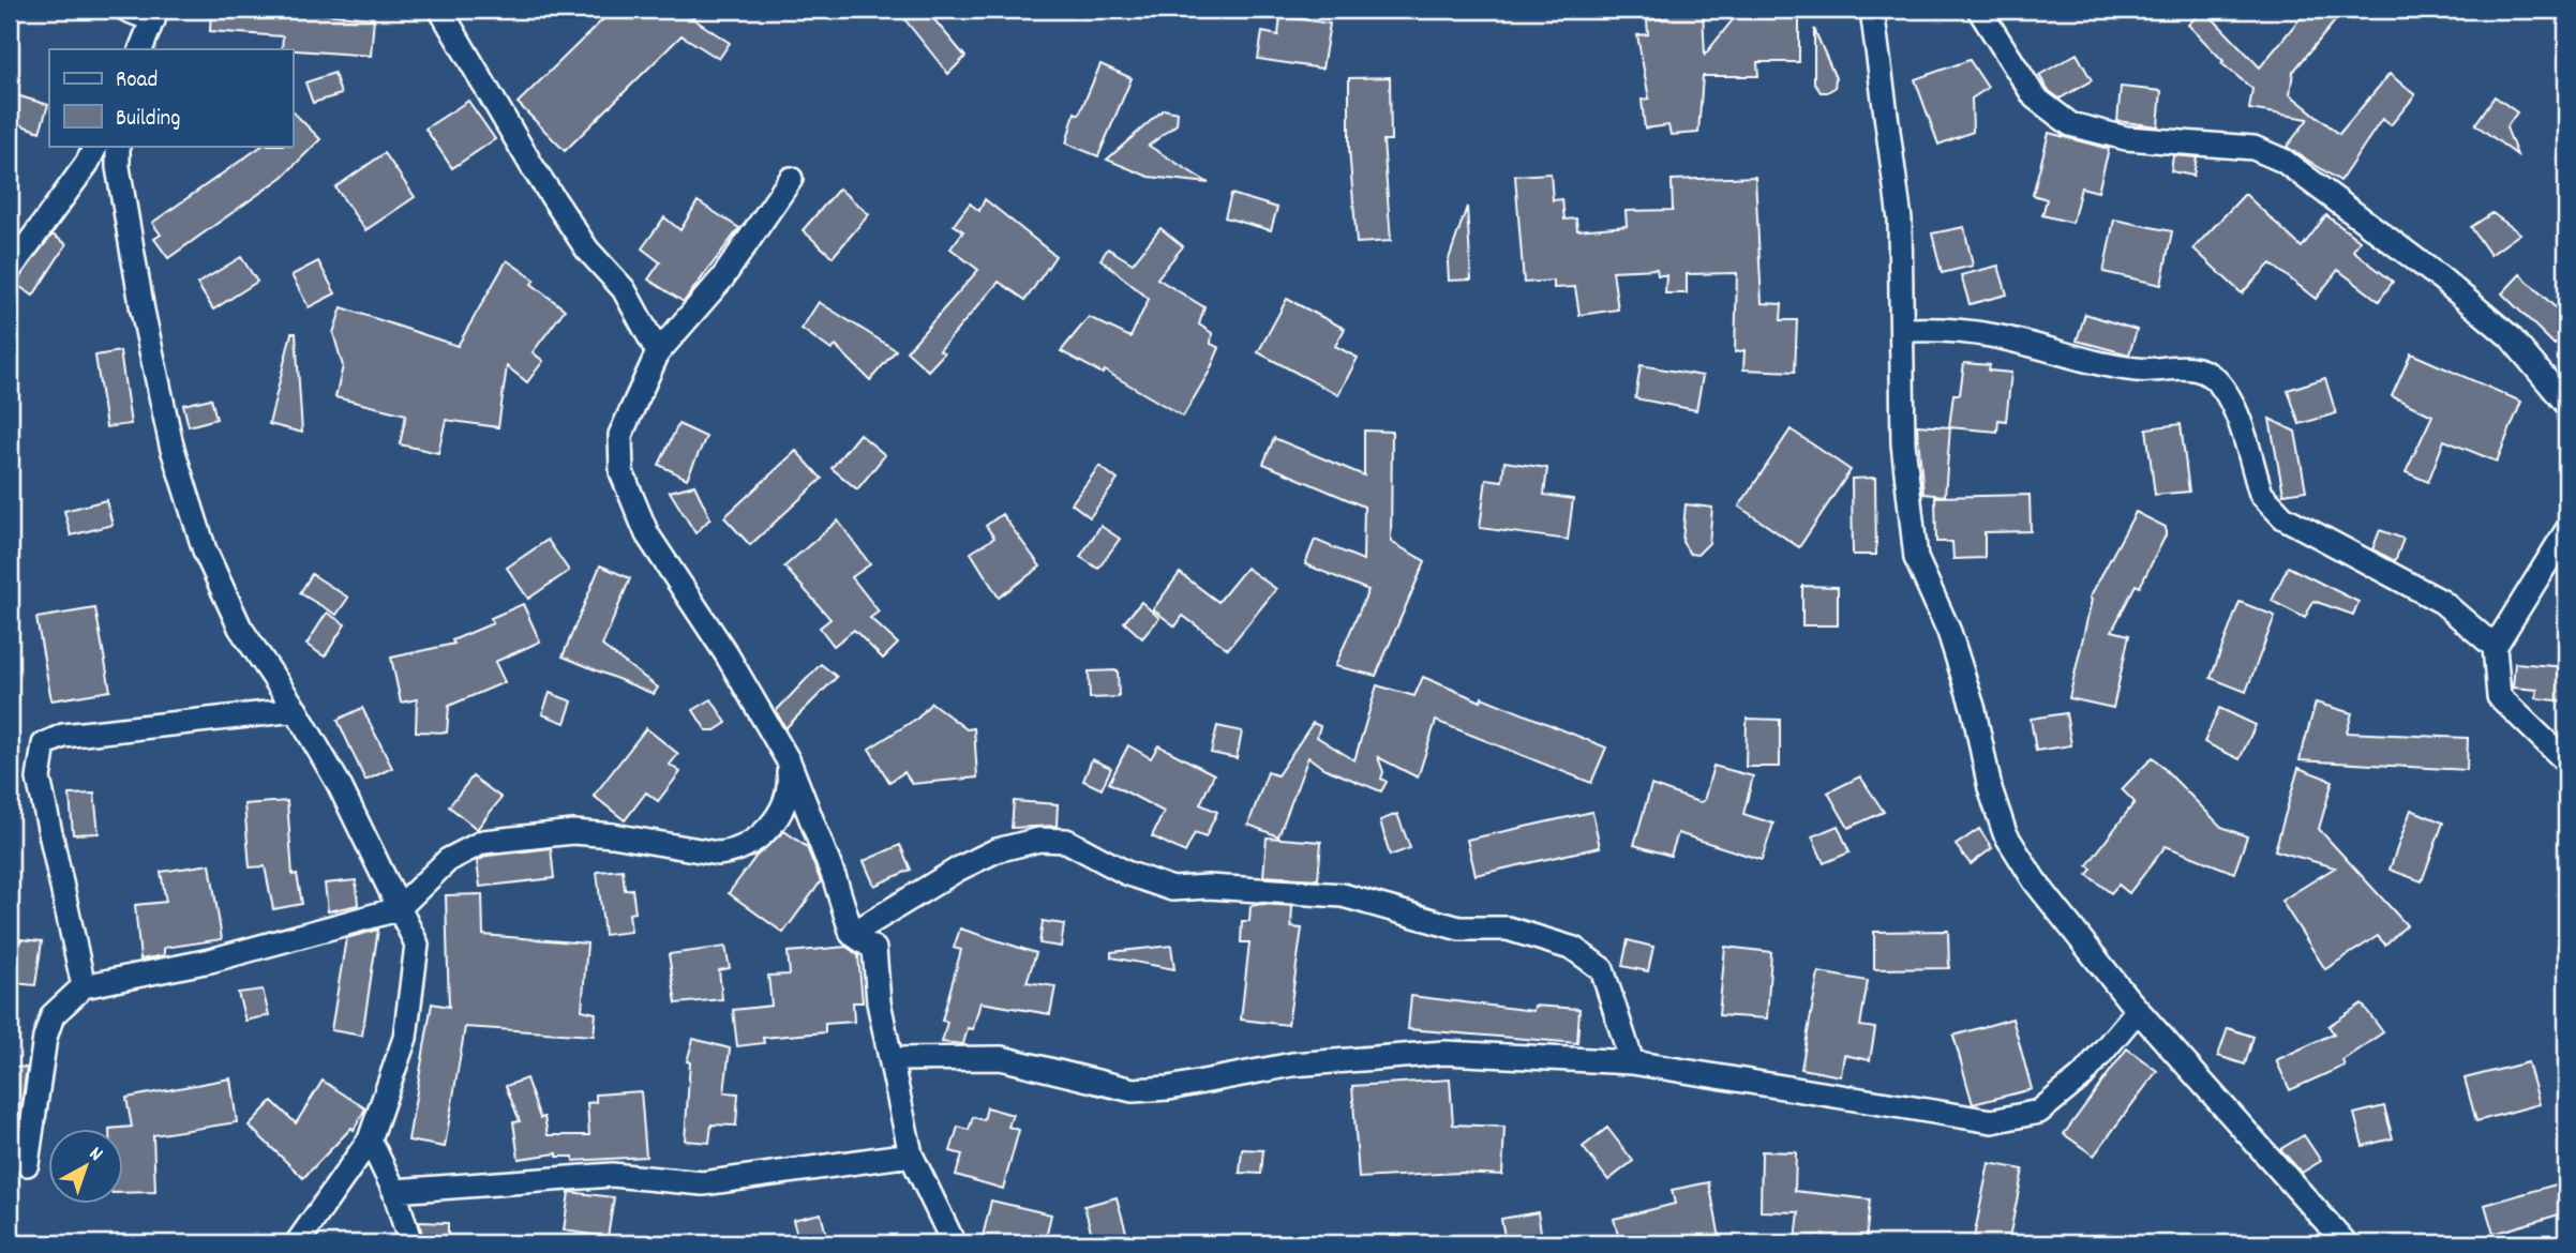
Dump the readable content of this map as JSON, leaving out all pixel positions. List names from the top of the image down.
{
  "legend": ["Road", "Building"],
  "north": "top right"
}
